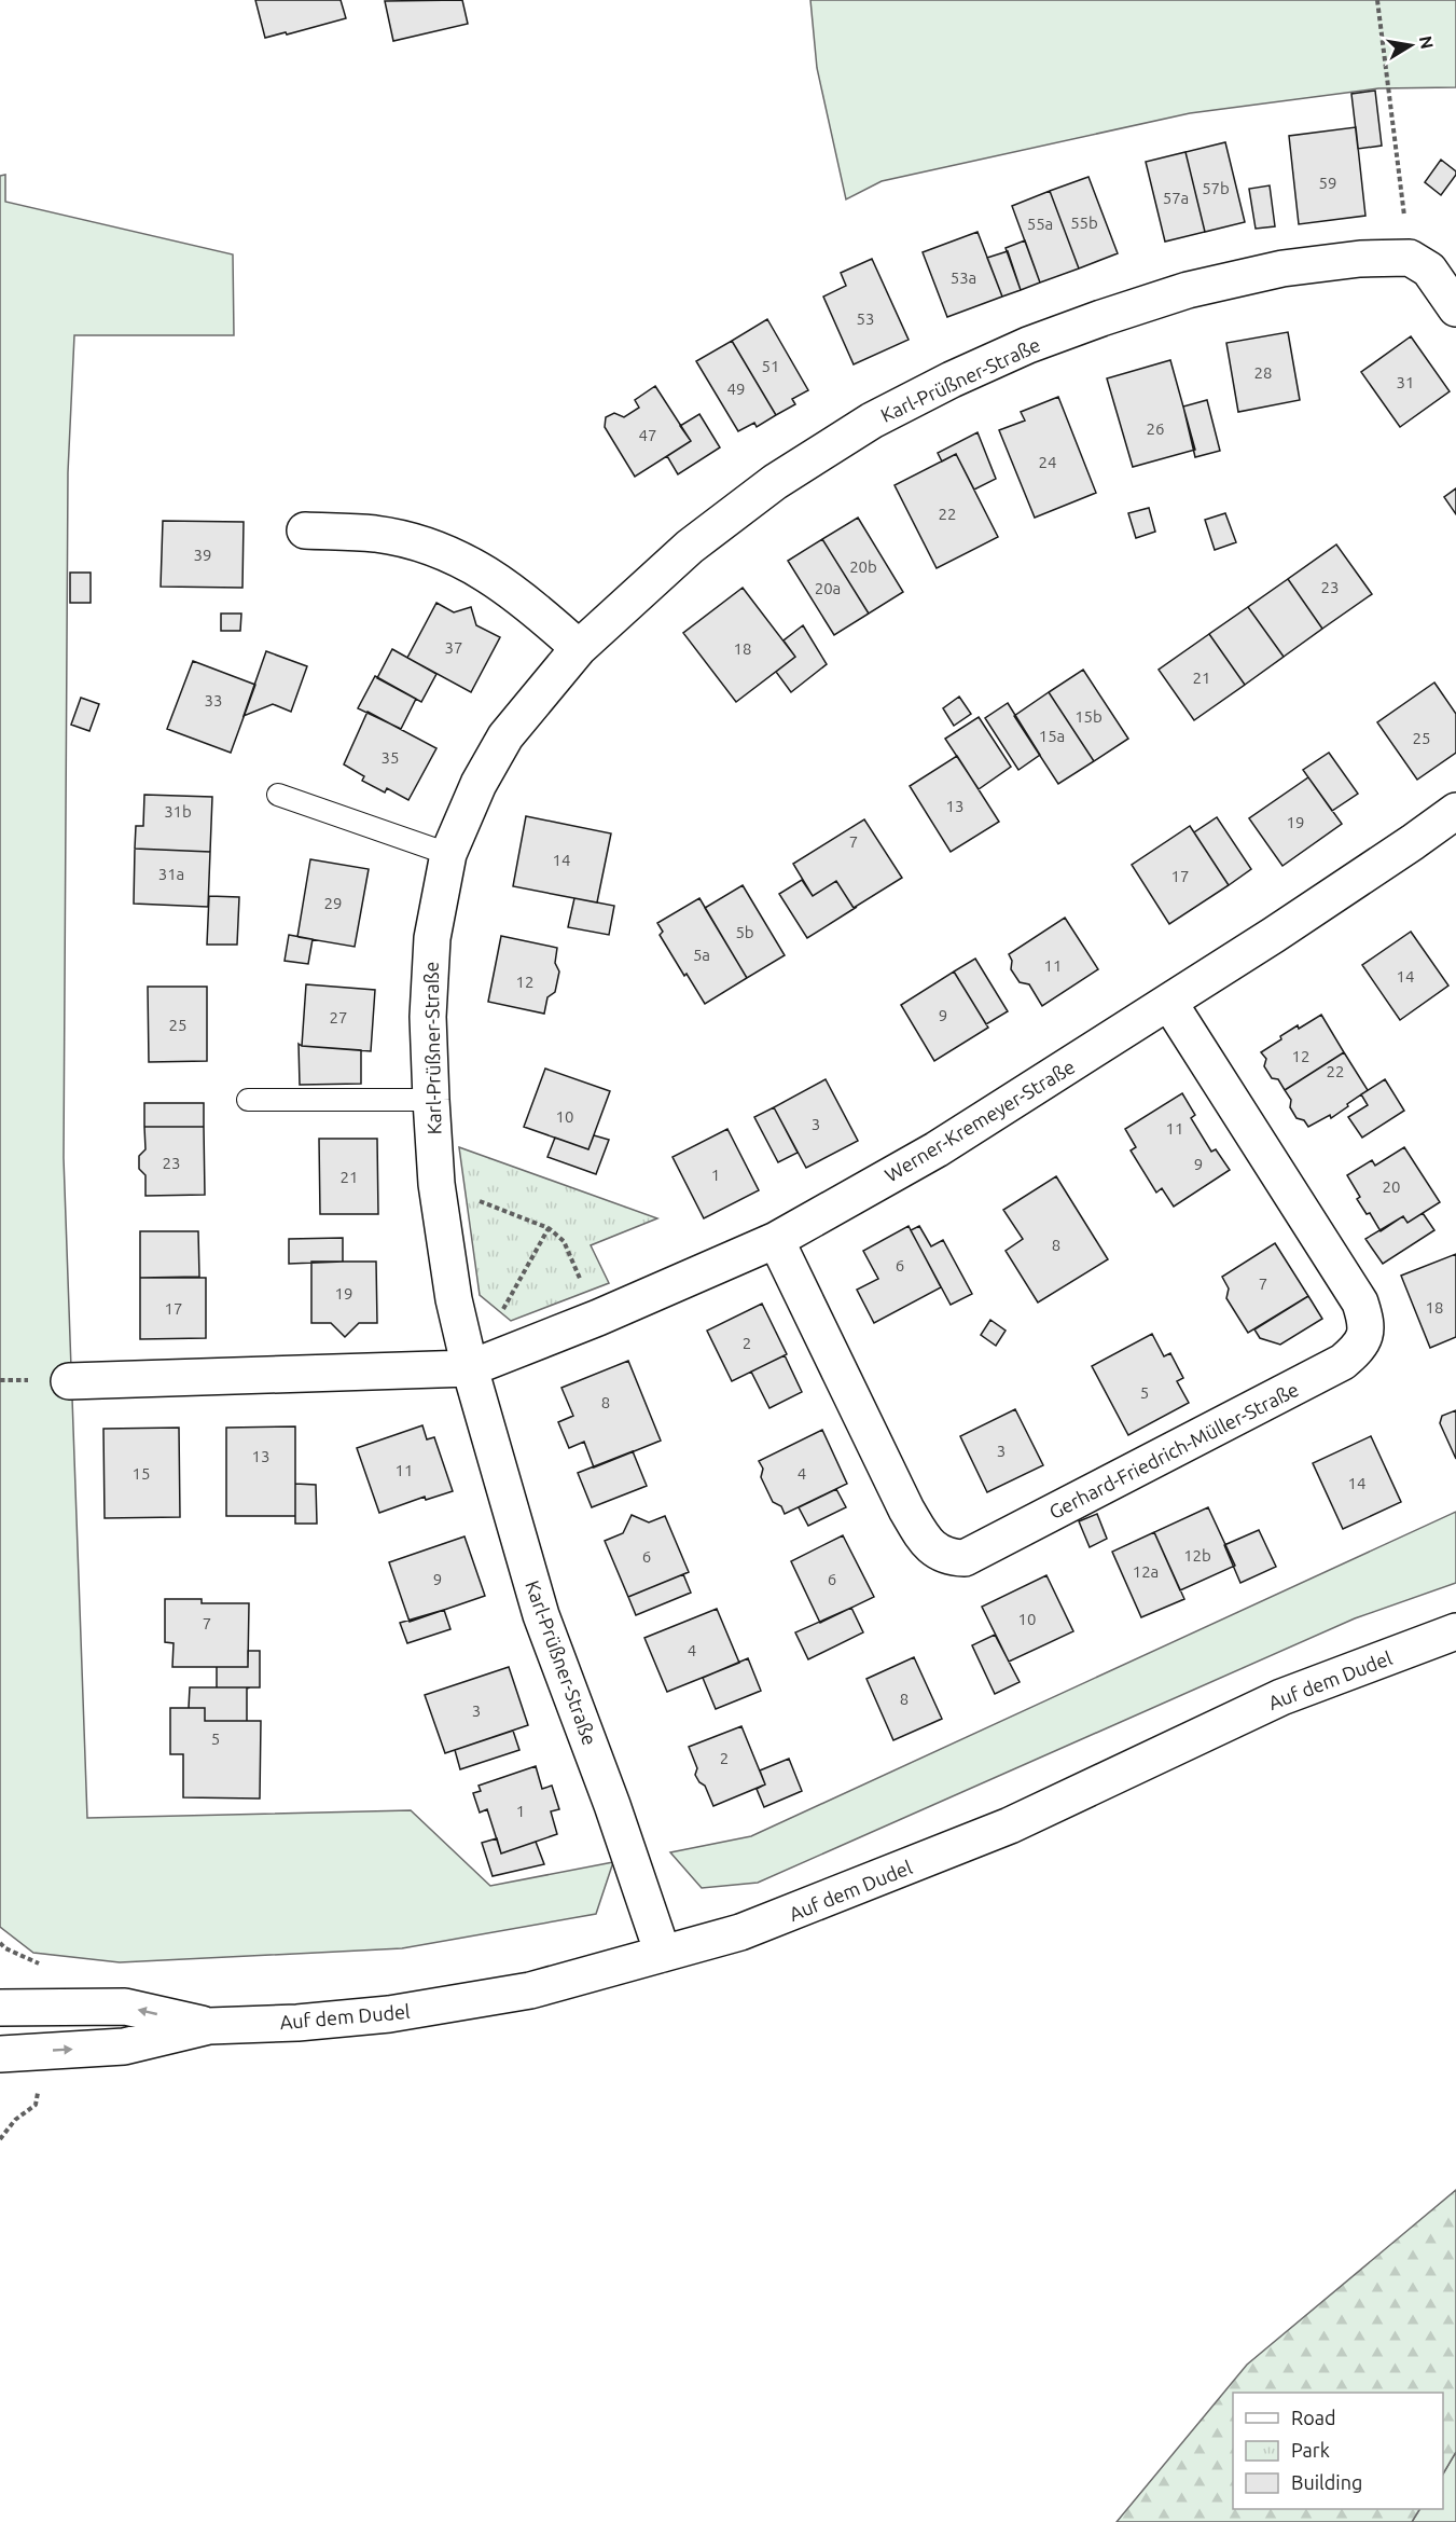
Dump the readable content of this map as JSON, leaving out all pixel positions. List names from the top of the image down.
{
  "streets": {
    "street": [
      "Karl-Prüßner-Straße",
      "Werner-Kremeyer-Straße",
      "Gerhard-Friedrich-Müller-Straße",
      "Auf dem Dudel"
    ]
  },
  "crossings": [
    ["Karl-Prüßner-Straße", "Werner-Kremeyer-Straße"],
    ["Karl-Prüßner-Straße", "Auf dem Dudel"],
    ["Werner-Kremeyer-Straße", "Gerhard-Friedrich-Müller-Straße"]
  ],
  "house_numbers": [
    "59",
    "57b",
    "57a",
    "55b",
    "55a",
    "53a",
    "53",
    "51",
    "28",
    "31",
    "49",
    "26",
    "47",
    "24",
    "22",
    "39",
    "20b",
    "23",
    "20a",
    "37",
    "18",
    "21",
    "33",
    "15b",
    "15a",
    "25",
    "35",
    "13",
    "31b",
    "19",
    "7",
    "14",
    "31a",
    "17",
    "29",
    "5b",
    "5a",
    "11",
    "14",
    "12",
    "9",
    "27",
    "25",
    "12",
    "22",
    "10",
    "3",
    "11",
    "23",
    "9",
    "1",
    "21",
    "20",
    "8",
    "6",
    "7",
    "19",
    "18",
    "17",
    "2",
    "5",
    "8",
    "3",
    "13",
    "11",
    "15",
    "4",
    "14",
    "12b",
    "6",
    "12a",
    "9",
    "6",
    "10",
    "7",
    "4",
    "8",
    "3",
    "5",
    "2",
    "1"
  ],
  "legend": ["Road", "Park", "Building"],
  "north": "right"
}
